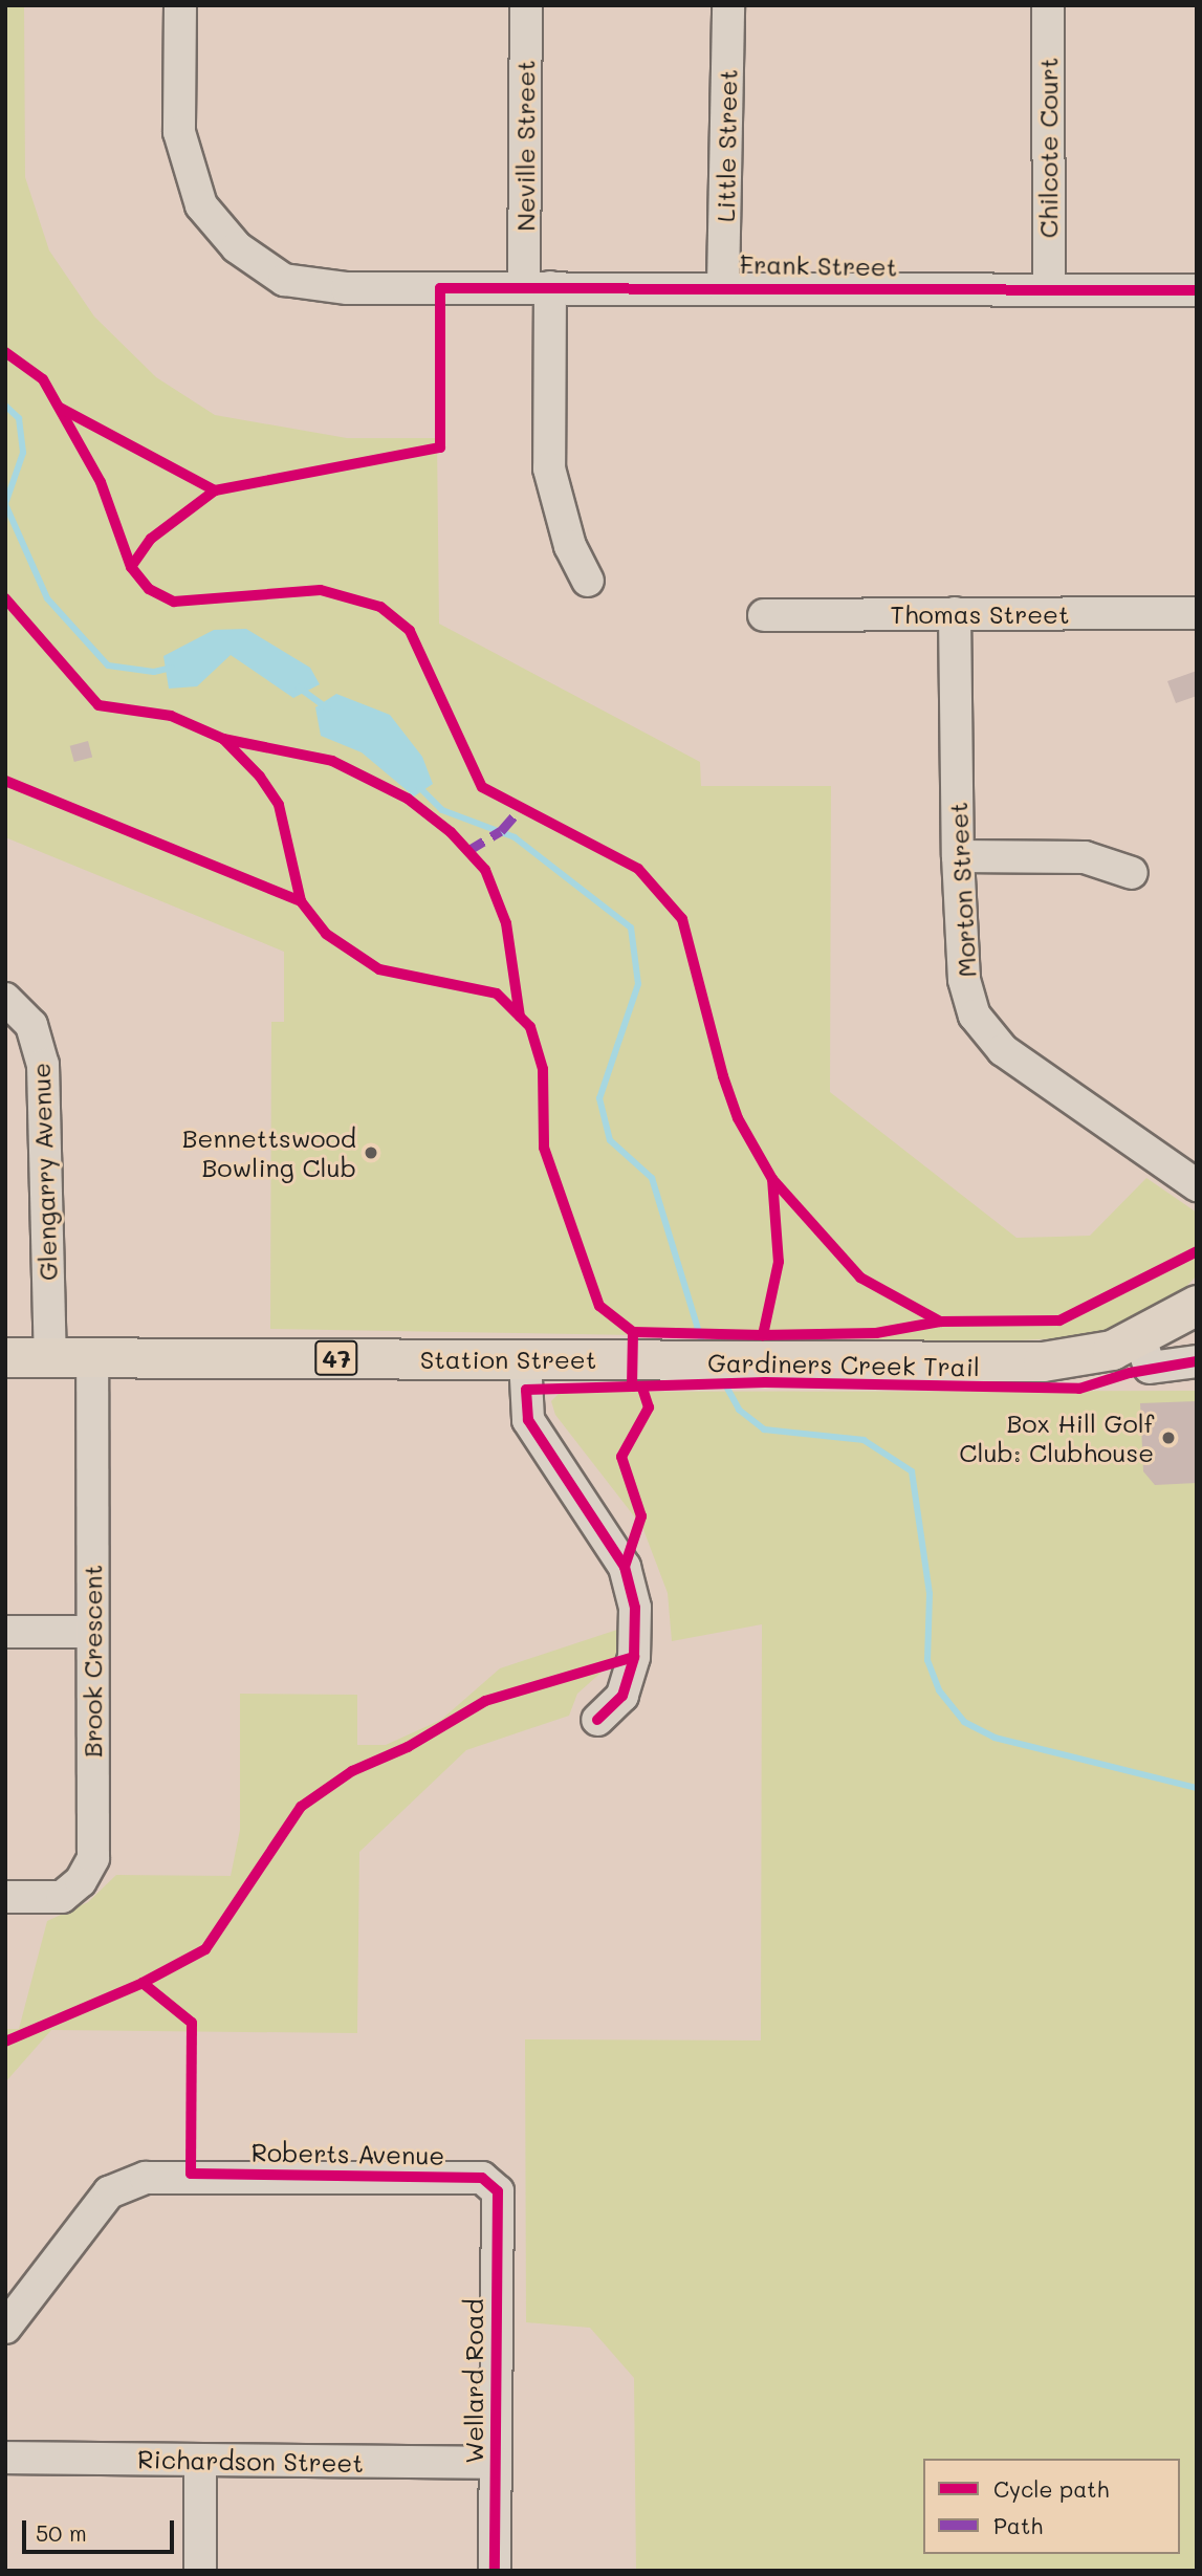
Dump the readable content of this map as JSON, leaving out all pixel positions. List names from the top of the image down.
{
  "streets": {
    "main road": ["47", "Station Street"],
    "street": [
      "Neville Street",
      "Little Street",
      "Chilcote Court",
      "Frank Street",
      "Thomas Street",
      "Morton Street",
      "Glengarry Avenue",
      "Brook Crescent",
      "Roberts Avenue",
      "Wellard Road",
      "Richardson Street"
    ],
    "cycle path": ["Gardiners Creek Trail"]
  },
  "crossings": [
    ["Neville Street", "Frank Street"],
    ["Little Street", "Frank Street"],
    ["Chilcote Court", "Frank Street"],
    ["Thomas Street", "Morton Street"],
    ["Glengarry Avenue", "Station Street"],
    ["Station Street", "Brook Crescent"],
    ["Roberts Avenue", "Wellard Road"],
    ["Wellard Road", "Richardson Street"]
  ],
  "places": ["Bennettswood Bowling Club", "Box Hill Golf Club: Clubhouse"],
  "legend": ["Cycle path", "Path"],
  "scale_bar": "50 m"
}
